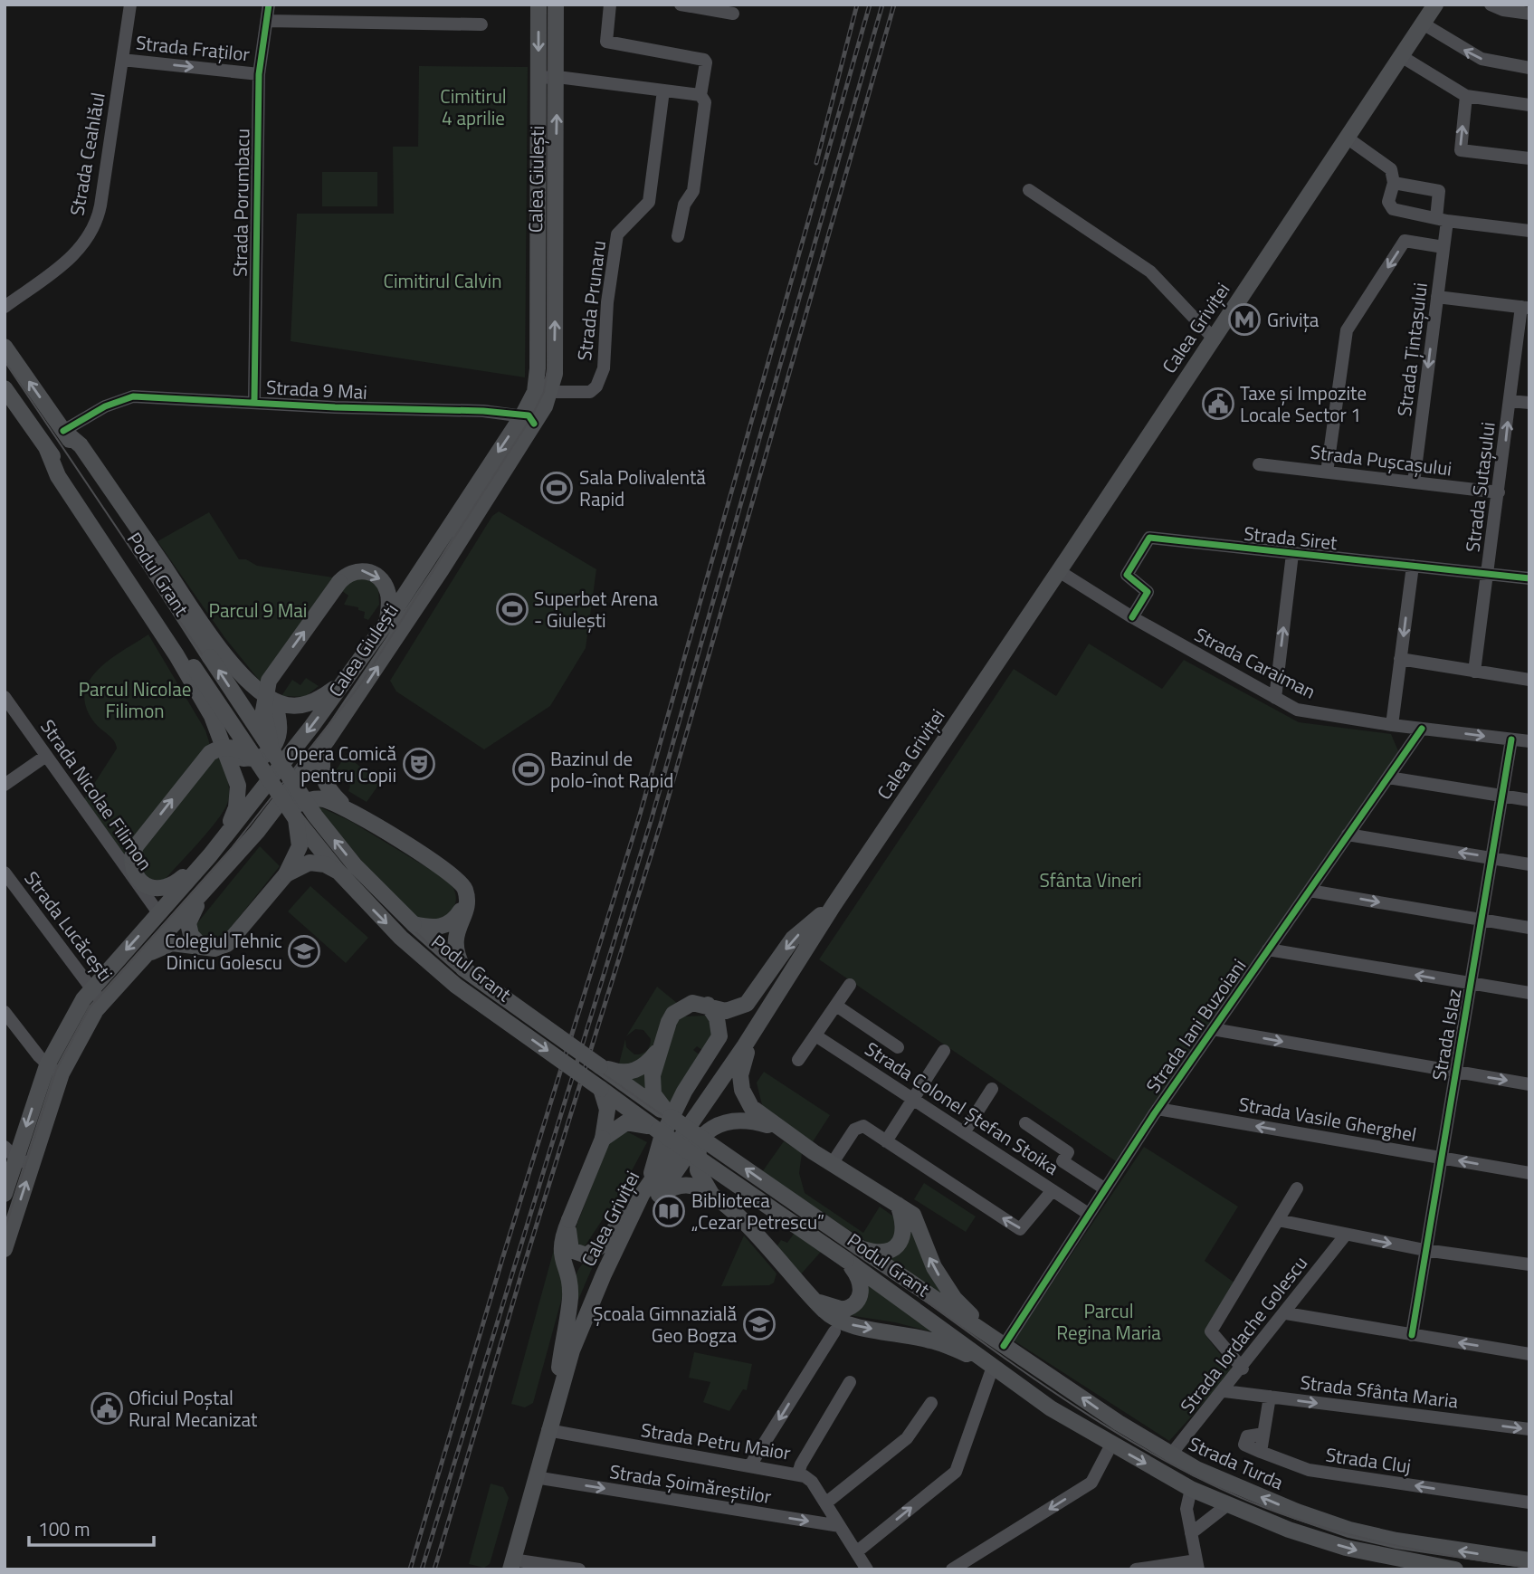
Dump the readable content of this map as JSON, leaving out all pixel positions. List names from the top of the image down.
{
  "streets": {
    "main road": [
      "Calea Giulești",
      "Calea Griviței",
      "Podul Grant",
      "Strada Turda"
    ],
    "street": [
      "Strada Fraților",
      "Strada Ceahlăul",
      "Strada Porumbacu",
      "Strada Prunaru",
      "Strada Țintașului",
      "Strada 9 Mai",
      "Strada Pușcașului",
      "Strada Sutașului",
      "Strada Siret",
      "Strada Caraiman",
      "Strada Nicolae Filimon",
      "Strada Lucăcești",
      "Strada Iani Buzoiani",
      "Strada Islaz",
      "Strada Colonel Ștefan Stoika",
      "Strada Vasile Gherghel",
      "Strada Iordache Golescu",
      "Strada Sfânta Maria",
      "Strada Petru Maior",
      "Strada Cluj",
      "Strada Șoimăreștilor"
    ]
  },
  "crossings": [
    ["Strada Fraților", "Strada Ceahlăul"],
    ["Strada Fraților", "Strada Porumbacu"],
    ["Calea Giulești", "Strada Prunaru"],
    ["Calea Giulești", "Strada 9 Mai"],
    ["Calea Giulești", "Strada Nicolae Filimon"],
    ["Calea Giulești", "Strada Lucăcești"],
    ["Strada Porumbacu", "Strada 9 Mai"],
    ["Calea Griviței", "Strada Caraiman"],
    ["Calea Griviței", "Strada Petru Maior"],
    ["Calea Griviței", "Strada Șoimăreștilor"],
    ["Strada Țintașului", "Strada Pușcașului"],
    ["Strada 9 Mai", "Podul Grant"],
    ["Strada Pușcașului", "Strada Sutașului"],
    ["Strada Sutașului", "Strada Siret"],
    ["Strada Siret", "Strada Caraiman"],
    ["Podul Grant", "Strada Turda"],
    ["Strada Caraiman", "Strada Iani Buzoiani"],
    ["Strada Caraiman", "Strada Islaz"],
    ["Strada Iani Buzoiani", "Strada Colonel Ștefan Stoika"],
    ["Strada Iani Buzoiani", "Strada Vasile Gherghel"],
    ["Strada Iani Buzoiani", "Strada Turda"],
    ["Strada Islaz", "Strada Vasile Gherghel"],
    ["Strada Iordache Golescu", "Strada Sfânta Maria"],
    ["Strada Iordache Golescu", "Strada Turda"],
    ["Strada Sfânta Maria", "Strada Cluj"],
    ["Strada Petru Maior", "Strada Șoimăreștilor"]
  ],
  "one_way": ["Strada Fraților", "Strada Țintașului", "Strada Șoimăreștilor"],
  "parks": [
    "Cimitirul 4 aprilie",
    "Cimitirul Calvin",
    "Parcul 9 Mai",
    "Parcul Nicolae Filimon",
    "Sfânta Vineri",
    "Parcul Regina Maria"
  ],
  "places": {
    "metro station": ["Grivița"],
    "public building": ["Taxe și Impozite Locale Sector 1", "Oficiul Poștal Rural Mecanizat"],
    "sports": ["Sala Polivalentă Rapid", "Superbet Arena - Giulești", "Bazinul de polo-înot Rapid"],
    "theatre": ["Opera Comică pentru Copii"],
    "school or university": ["Colegiul Tehnic Dinicu Golescu", "Școala Gimnazială Geo Bogza"],
    "library": ["Biblioteca „Cezar Petrescu”"]
  },
  "scale_bar": "100 m"
}
